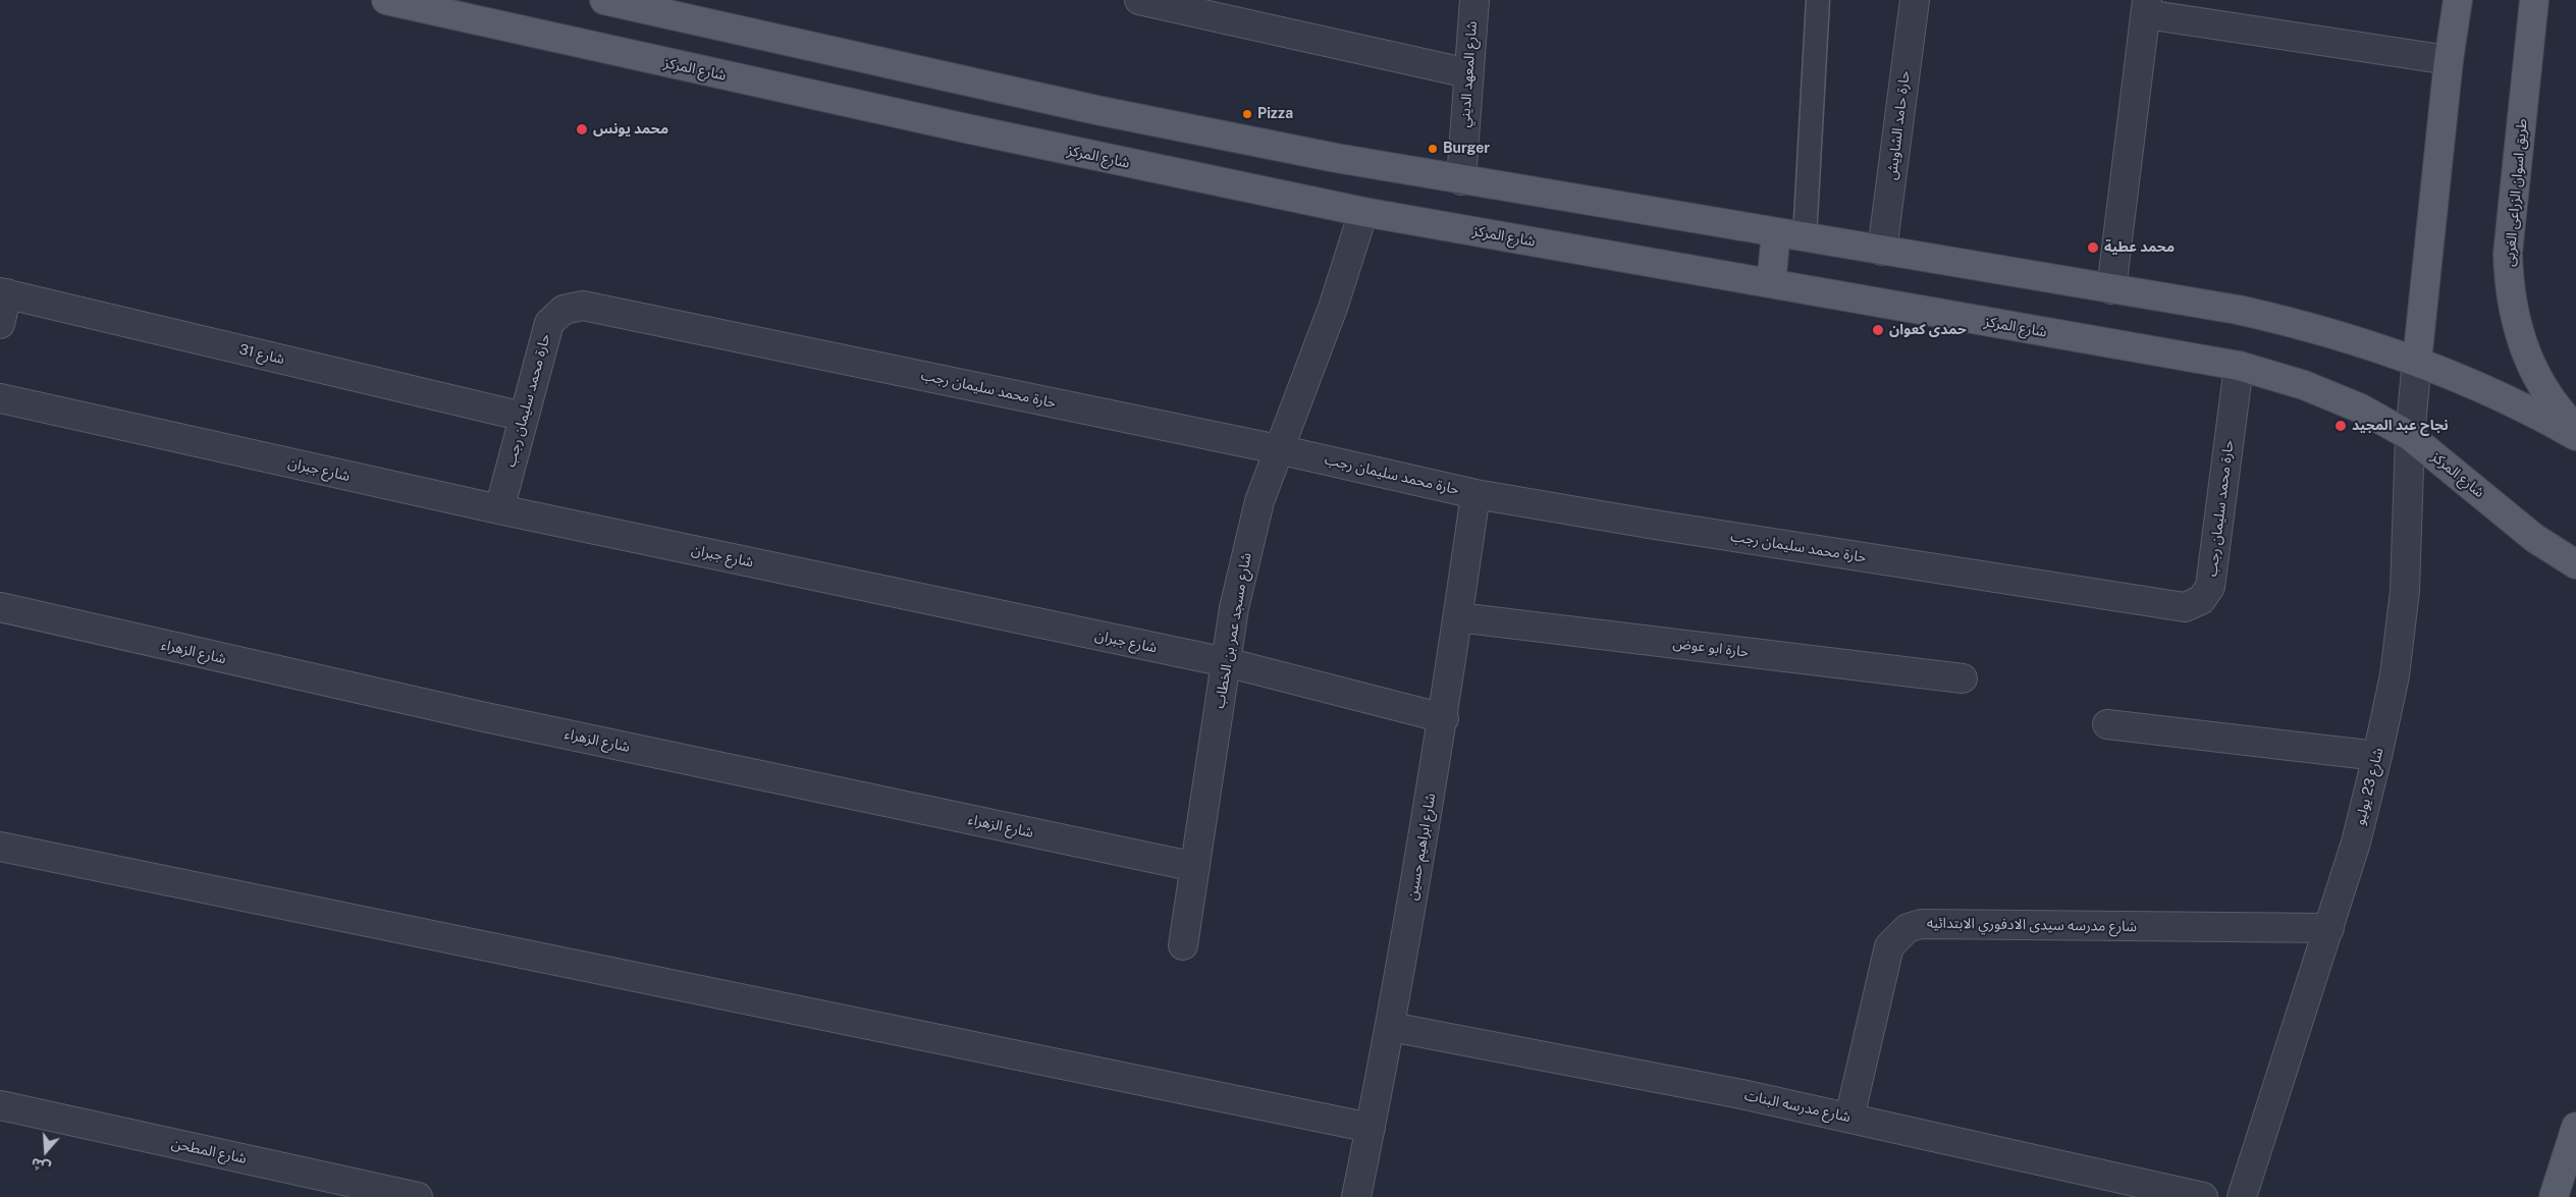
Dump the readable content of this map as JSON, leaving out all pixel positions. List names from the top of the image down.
{
  "streets": {
    "main road": ["شارع المركز", "طريق اسوان الزراعى الغربى"],
    "street": [
      "شارع المعهد الديني",
      "حارة حامد الشاويش",
      "شارع 31",
      "حارة محمد سليمان رجب",
      "شارع جبران",
      "شارع مسجد عمر بن الخطاب",
      "حارة ابو عوض",
      "شارع الزهراء",
      "شارع 23 يوليو",
      "شارع ابراهيم حسين",
      "شارع مدرسه سيدى الادفوري الابتدائيه",
      "شارع مدرسه البنات",
      "شارع المطحن"
    ]
  },
  "crossings": [
    ["شارع المركز", "حارة محمد سليمان رجب"],
    ["شارع المركز", "شارع مسجد عمر بن الخطاب"],
    ["شارع المركز", "شارع 23 يوليو"],
    ["شارع 31", "حارة محمد سليمان رجب"],
    ["حارة محمد سليمان رجب", "شارع جبران"],
    ["حارة محمد سليمان رجب", "شارع مسجد عمر بن الخطاب"],
    ["حارة محمد سليمان رجب", "شارع ابراهيم حسين"],
    ["شارع جبران", "شارع مسجد عمر بن الخطاب"],
    ["شارع جبران", "شارع ابراهيم حسين"],
    ["شارع مسجد عمر بن الخطاب", "شارع الزهراء"],
    ["حارة ابو عوض", "شارع ابراهيم حسين"],
    ["شارع 23 يوليو", "شارع مدرسه سيدى الادفوري الابتدائيه"],
    ["شارع ابراهيم حسين", "شارع مدرسه البنات"],
    ["شارع مدرسه سيدى الادفوري الابتدائيه", "شارع مدرسه البنات"]
  ],
  "places": [
    "Pizza",
    "محمد يونس",
    "Burger",
    "محمد عطية",
    "حمدى كعوان",
    "نجاح عبد المجيد"
  ],
  "north": "bottom"
}
